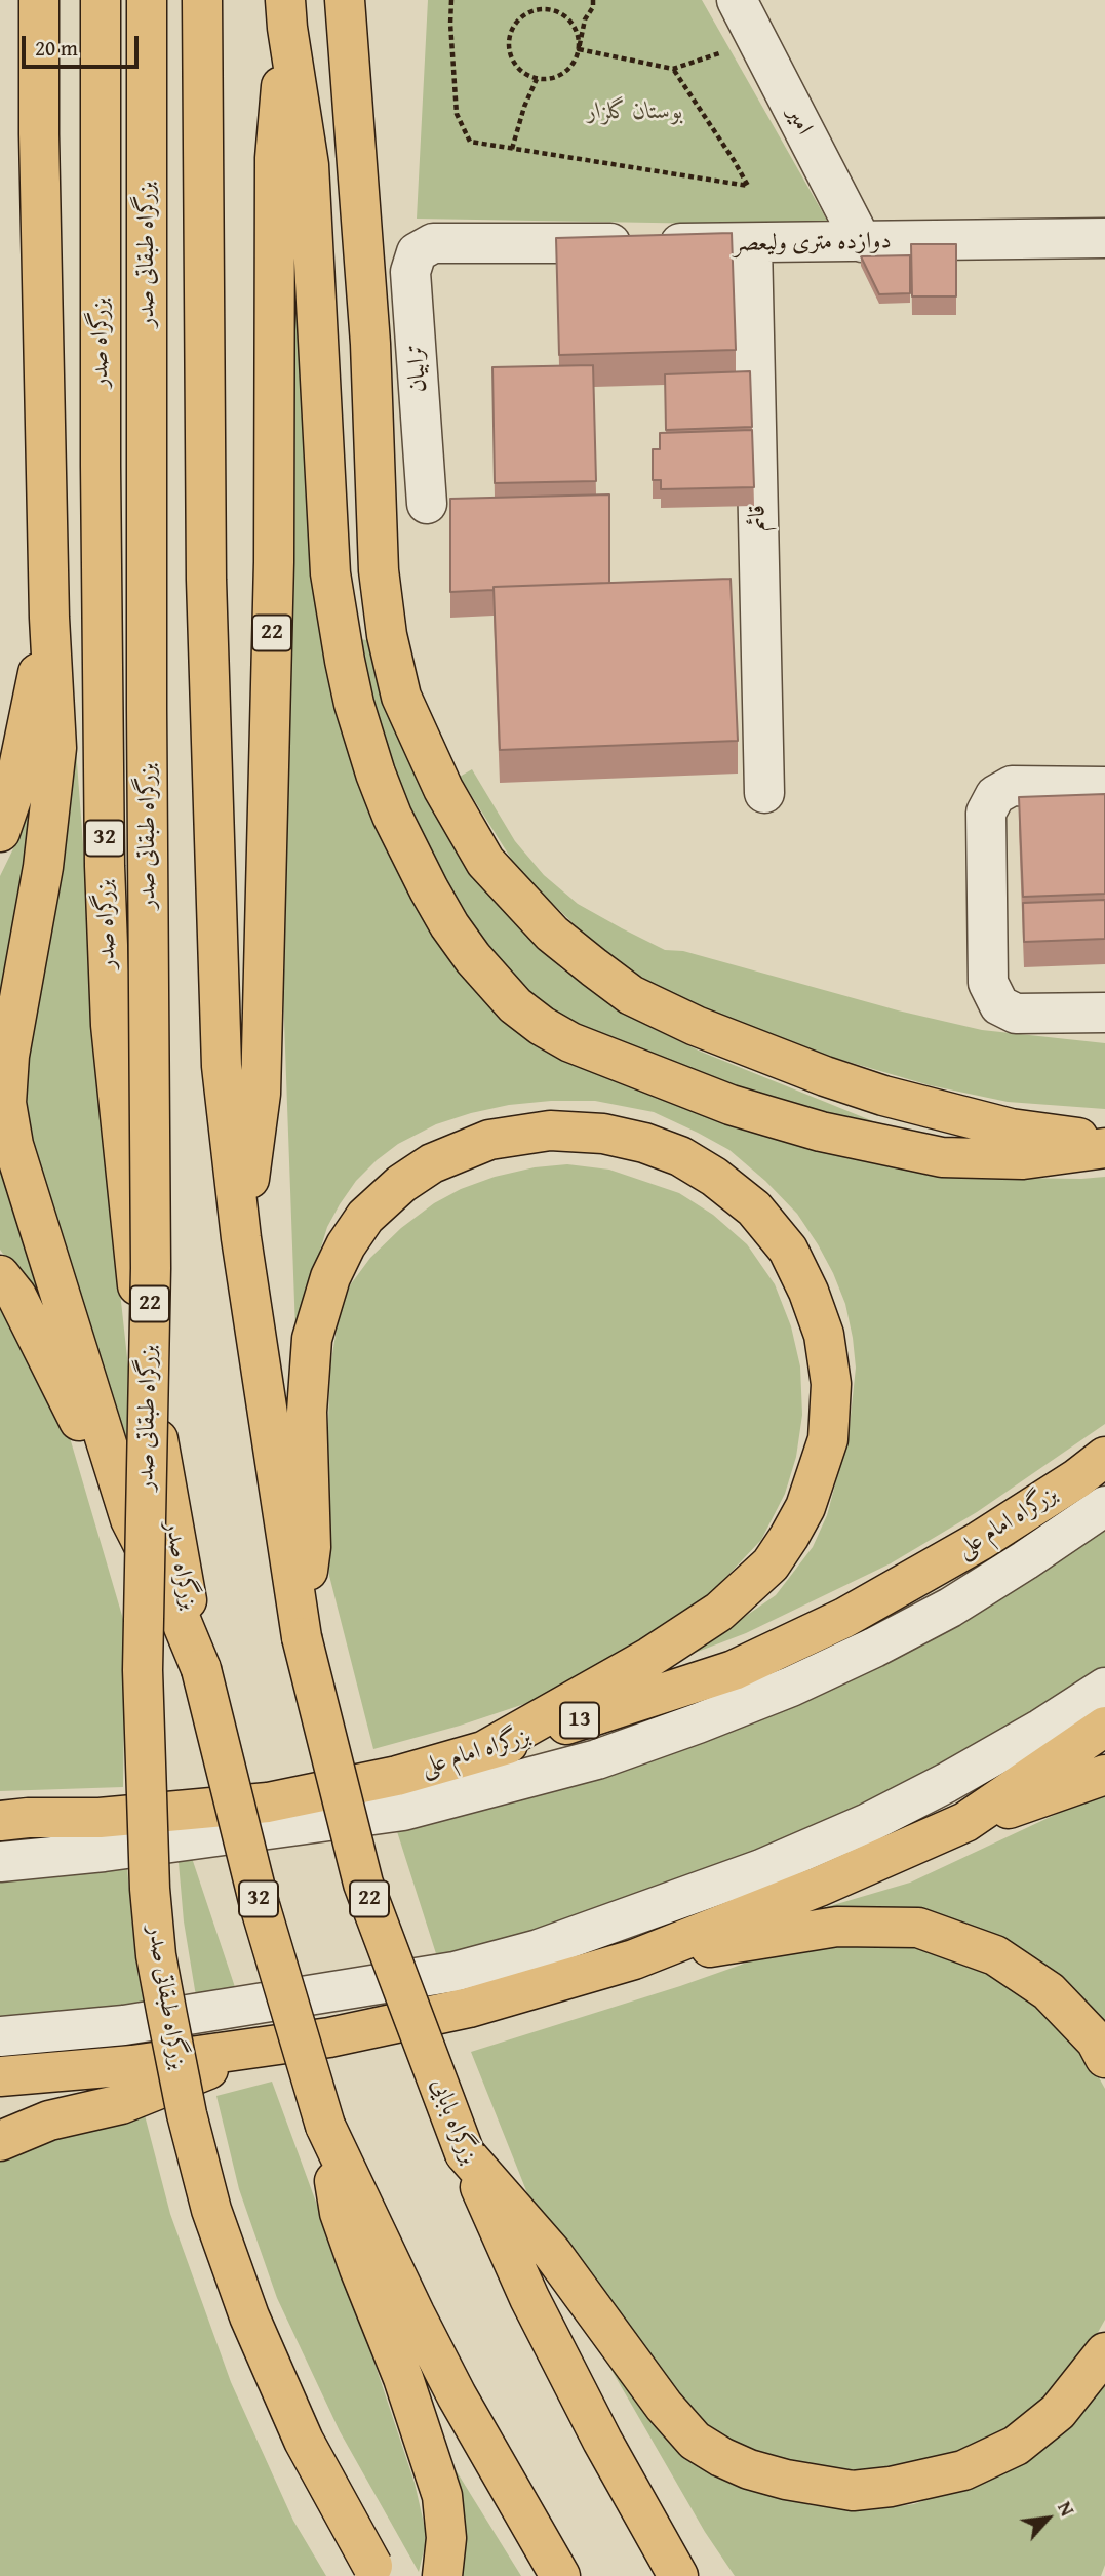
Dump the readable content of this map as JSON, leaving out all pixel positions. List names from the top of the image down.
{
  "streets": {
    "highway": [
      "بزرگراه طبقاتی صدر",
      "بزرگراه صدر",
      "22",
      "32",
      "بزرگراه امام علی",
      "13",
      "بزرگراه بابایی"
    ],
    "street": [
      "امیر",
      "دوازده متری ولیعصر",
      "ترابیان",
      "قائم"
    ]
  },
  "crossings": [
    ["امیر", "دوازده متری ولیعصر"],
    ["دوازده متری ولیعصر", "ترابیان"],
    ["دوازده متری ولیعصر", "قائم"],
    ["بزرگراه صدر", "32"],
    ["22", "بزرگراه بابایی"]
  ],
  "parks": ["بوستان گلزار"],
  "scale_bar": "20 m",
  "north": "top right"
}
